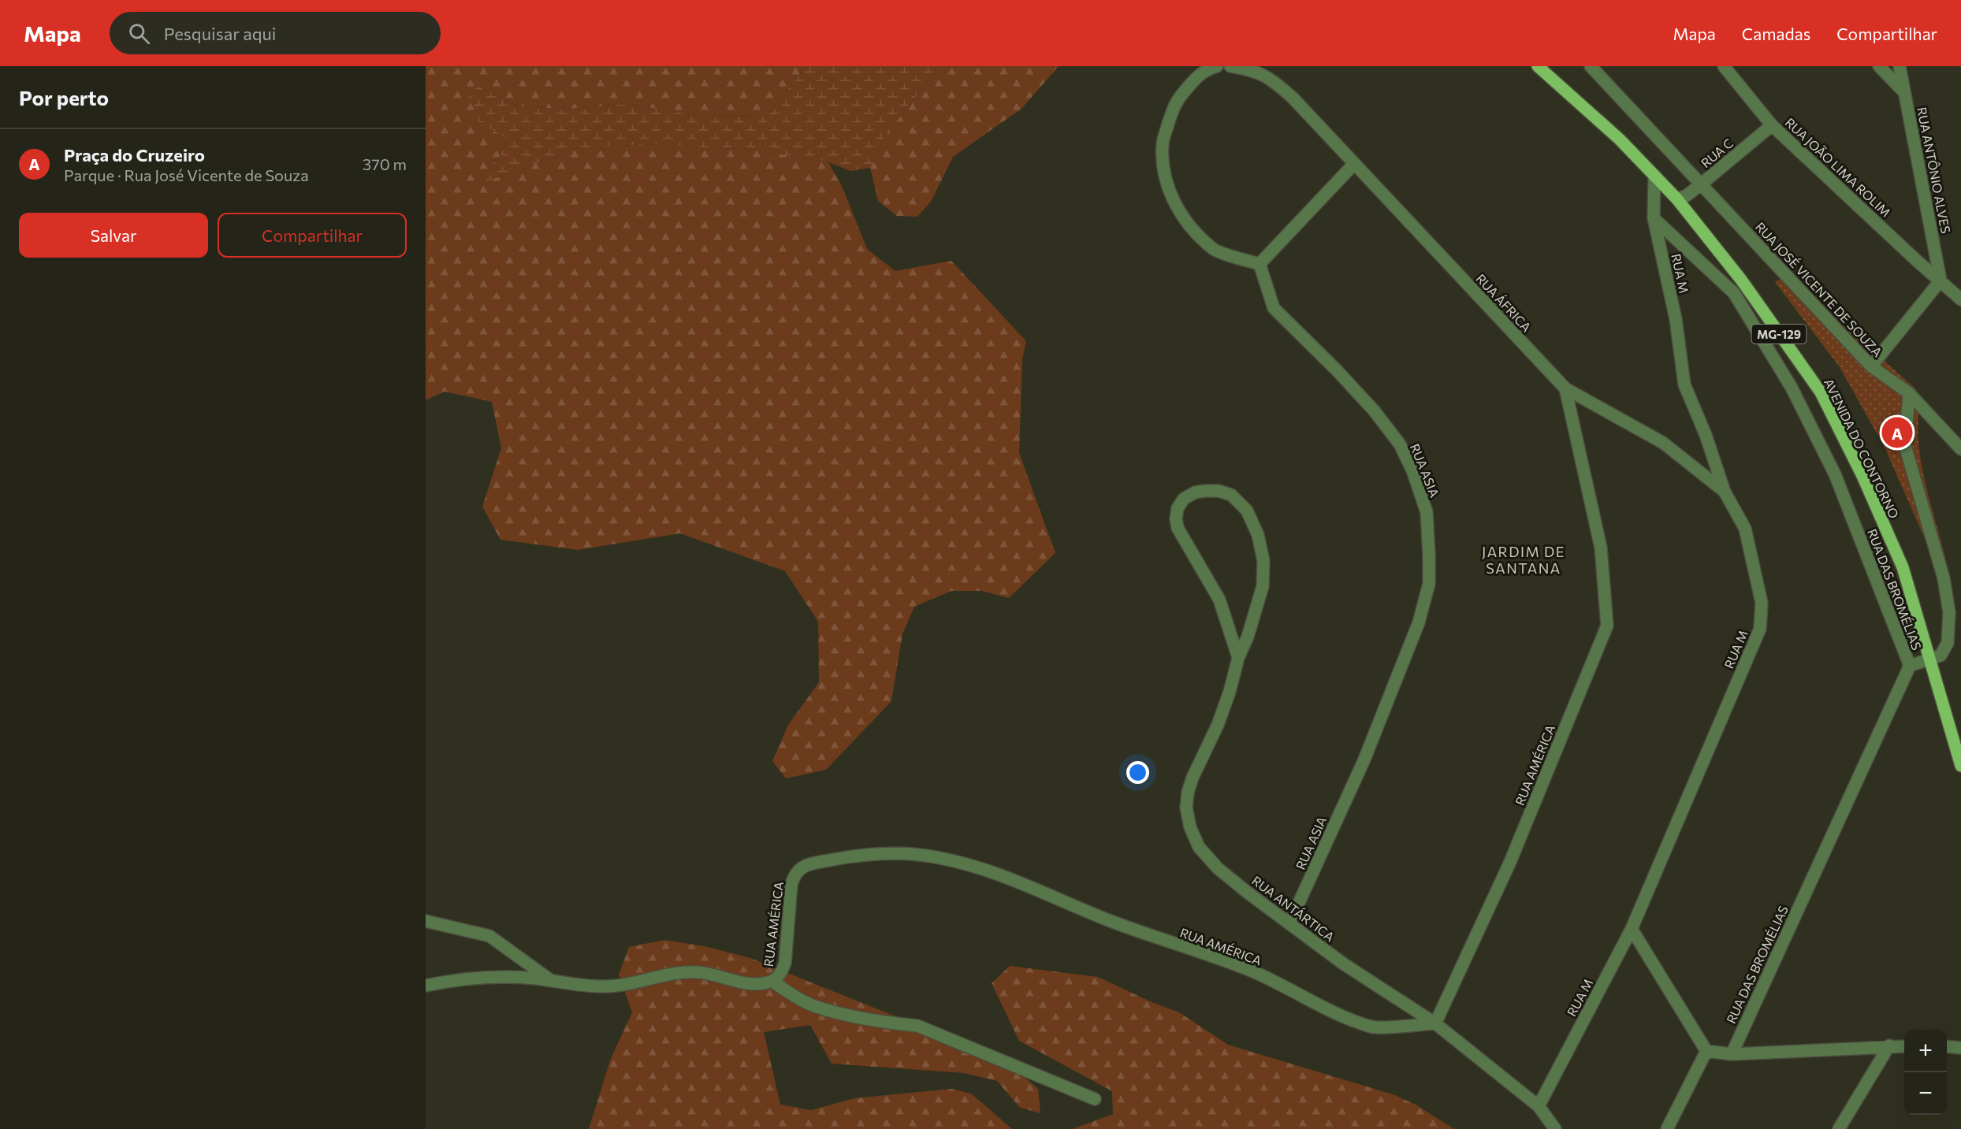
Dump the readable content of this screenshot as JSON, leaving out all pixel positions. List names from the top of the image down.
{
  "streets": {
    "main road": ["MG-129", "AVENIDA DO CONTORNO"],
    "street": [
      "RUA C",
      "RUA JOÃO LIMA ROLIM",
      "RUA ANTÔNIO ALVES",
      "RUA M",
      "RUA JOSÉ VICENTE DE SOUZA",
      "RUA ÁFRICA",
      "RUA ASIA",
      "RUA DAS BROMÉLIAS",
      "RUA AMÉRICA",
      "RUA ANTÁRTICA"
    ]
  },
  "crossings": [
    ["RUA C", "RUA JOÃO LIMA ROLIM"],
    ["RUA C", "RUA JOSÉ VICENTE DE SOUZA"],
    ["RUA C", "AVENIDA DO CONTORNO"],
    ["RUA JOÃO LIMA ROLIM", "RUA ANTÔNIO ALVES"],
    ["RUA M", "RUA ÁFRICA"],
    ["RUA M", "AVENIDA DO CONTORNO"],
    ["RUA M", "RUA DAS BROMÉLIAS"],
    ["RUA M", "RUA ANTÁRTICA"],
    ["RUA ÁFRICA", "RUA AMÉRICA"],
    ["RUA ASIA", "RUA ANTÁRTICA"],
    ["RUA AMÉRICA", "RUA ANTÁRTICA"]
  ],
  "districts": ["JARDIM DE SANTANA"],
  "page": {
    "header": "Mapa",
    "search": "Pesquisar aqui",
    "nav": ["Mapa", "Camadas", "Compartilhar"],
    "heading": "Por perto",
    "list": [
      {
        "mark": "A",
        "name": "Praça do Cruzeiro",
        "note": "Parque · Rua José Vicente de Souza",
        "value": "370 m"
      }
    ],
    "buttons": ["Salvar", "Compartilhar"],
    "pins": "A",
    "map_buttons": ["+", "−"]
  }
}
